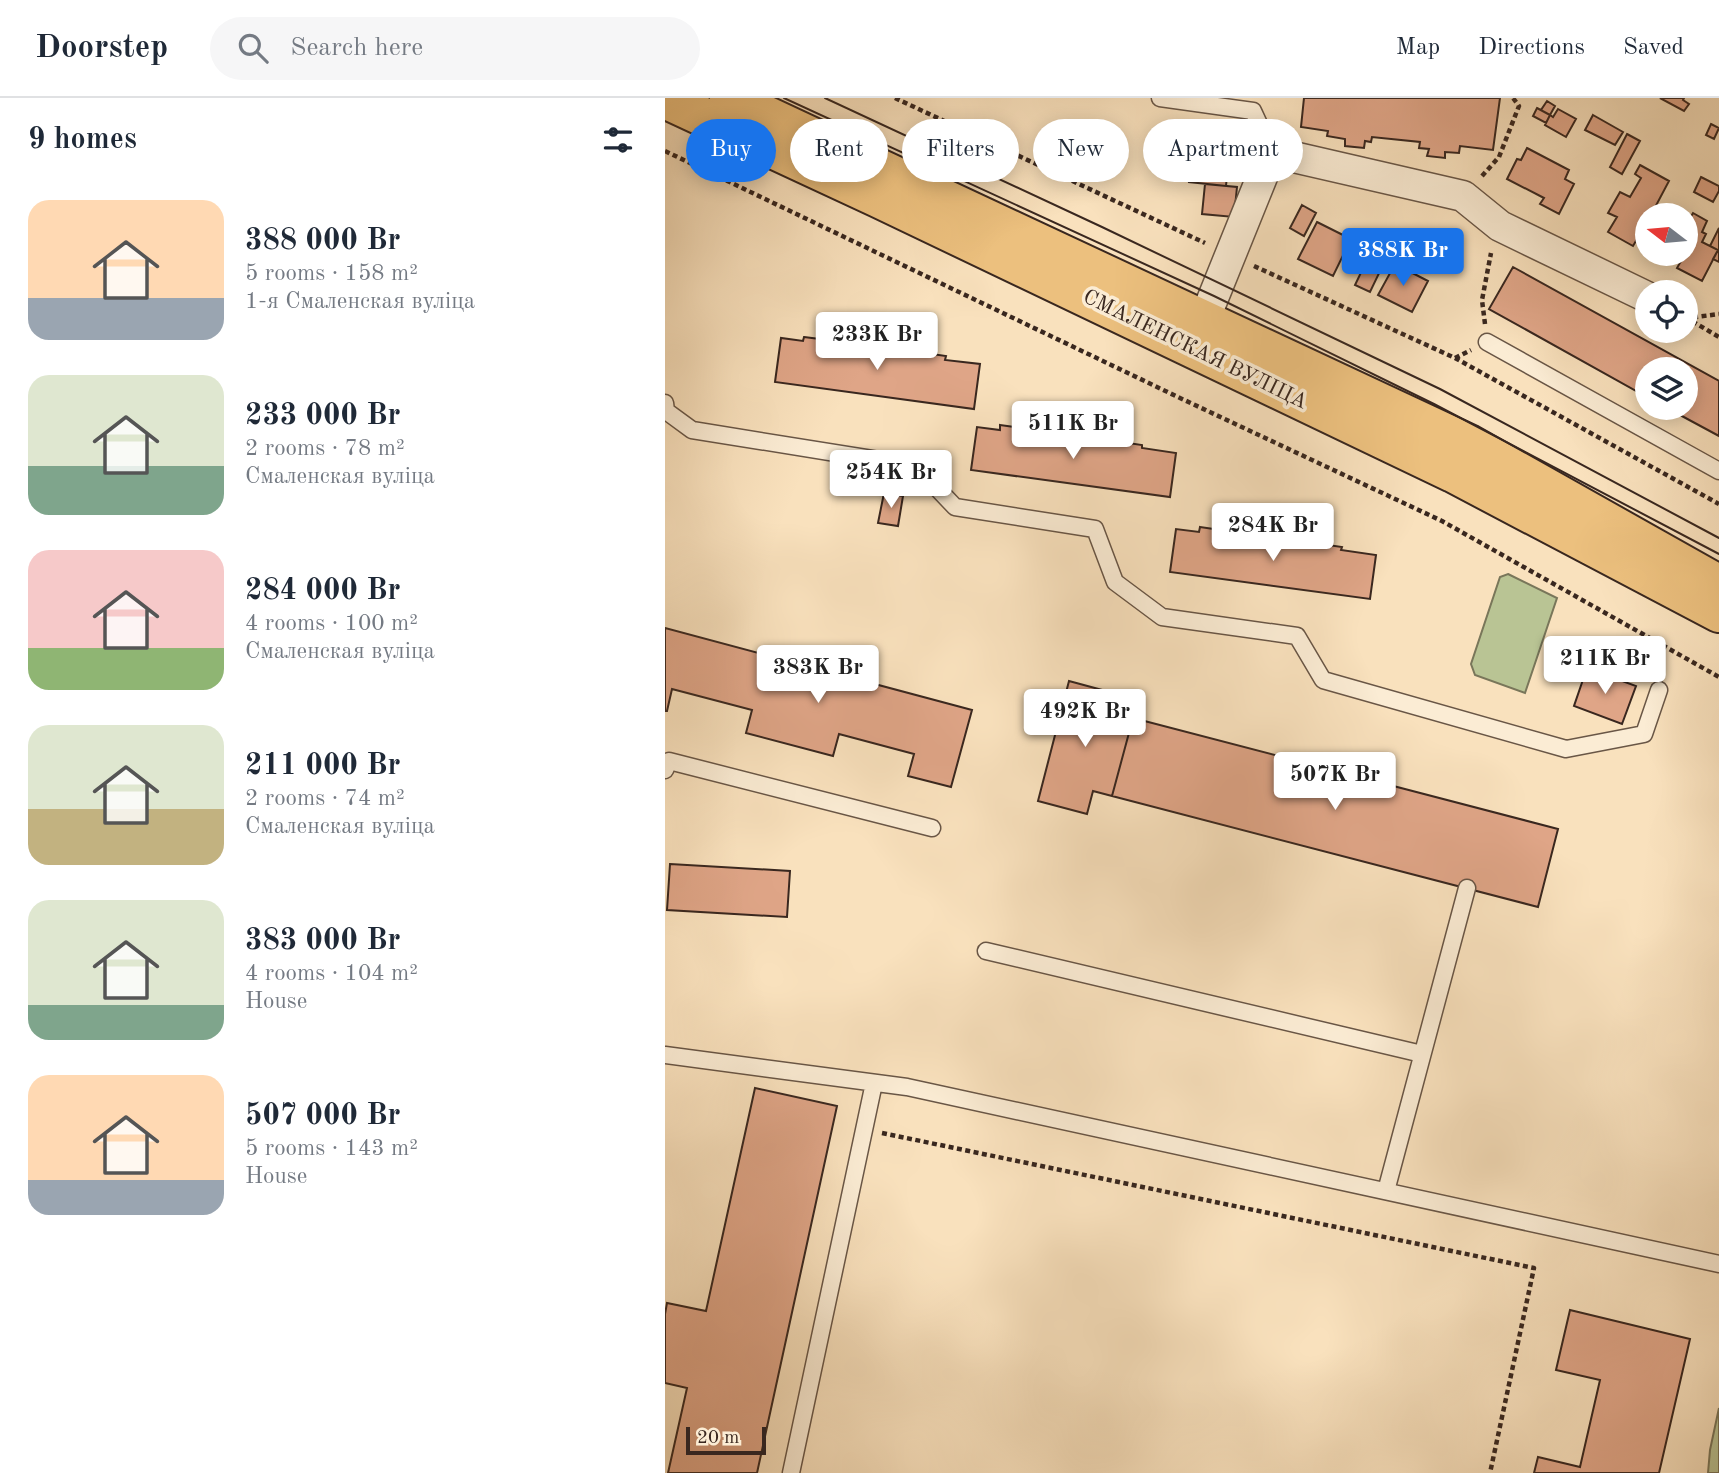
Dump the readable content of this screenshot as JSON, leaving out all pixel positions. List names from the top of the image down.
{
  "streets": {
    "main road": ["СМАЛЕНСКАЯ ВУЛІЦА"]
  },
  "scale_bar": "20 m",
  "north": "left",
  "page": {
    "header": "Doorstep",
    "search": "Search here",
    "nav": ["Map", "Directions", "Saved"],
    "heading": "9 homes",
    "chip": [
      "Buy",
      "Rent",
      "Filters",
      "New",
      "Apartment"
    ],
    "list": [
      {
        "name": "388 000 Br",
        "note": "5 rooms · 158 m² · 1-я Смаленская вуліца"
      },
      {
        "name": "233 000 Br",
        "note": "2 rooms · 78 m² · Смаленская вуліца"
      },
      {
        "name": "284 000 Br",
        "note": "4 rooms · 100 m² · Смаленская вуліца"
      },
      {
        "name": "211 000 Br",
        "note": "2 rooms · 74 m² · Смаленская вуліца"
      },
      {
        "name": "383 000 Br",
        "note": "4 rooms · 104 m² · House"
      },
      {
        "name": "507 000 Br",
        "note": "5 rooms · 143 m² · House"
      }
    ],
    "price": [
      "388K Br",
      "233K Br",
      "511K Br",
      "254K Br",
      "284K Br",
      "211K Br",
      "383K Br",
      "492K Br",
      "507K Br"
    ],
    "scale": "20 m"
  }
}
